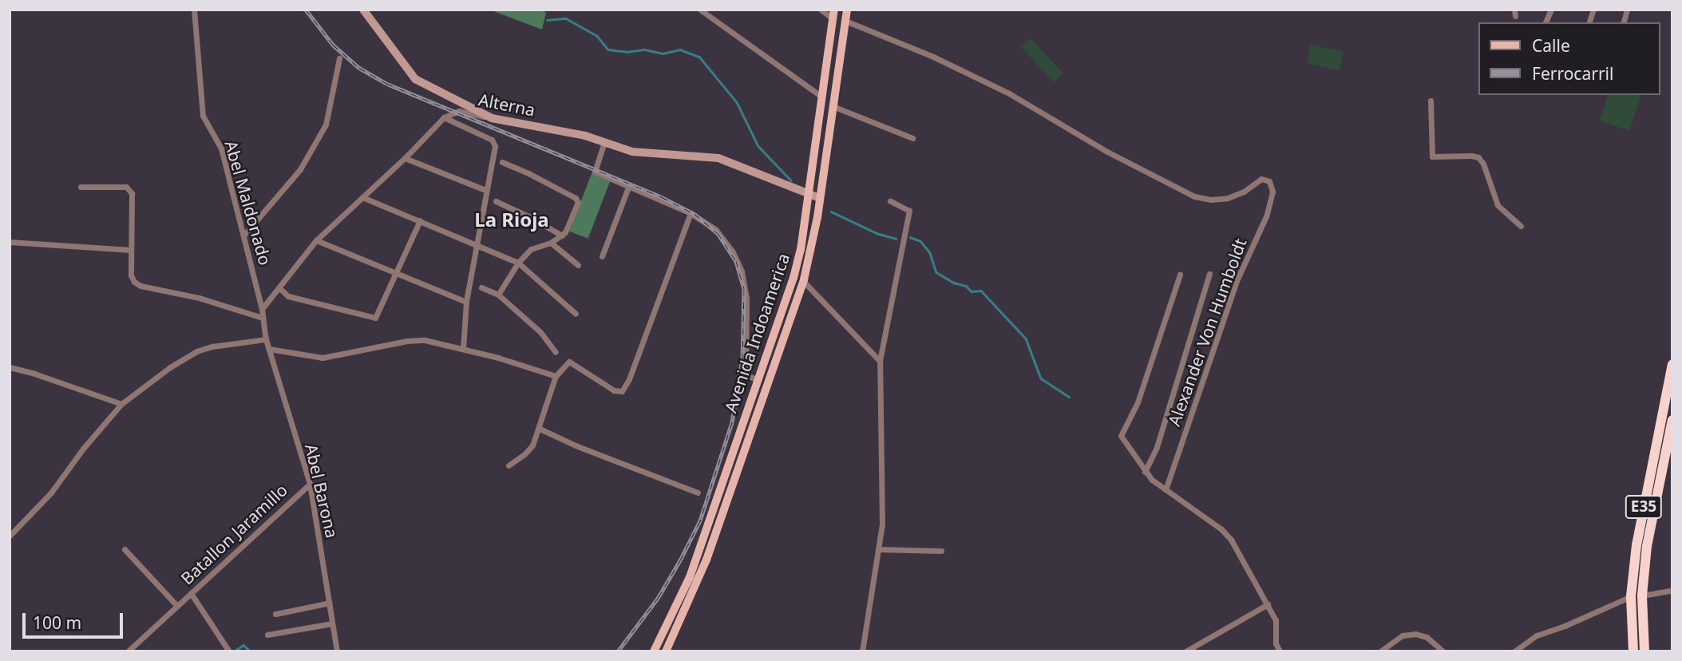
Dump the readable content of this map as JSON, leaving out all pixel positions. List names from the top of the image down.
{
  "streets": {
    "highway": ["E35"],
    "main road": ["Avenida Indoamerica"],
    "street": [
      "Alterna",
      "Abel Maldonado",
      "Alexander Von Humboldt",
      "Abel Barona",
      "Batallon Jaramillo"
    ]
  },
  "crossings": [
    ["Alterna", "Avenida Indoamerica"],
    ["Abel Maldonado", "Abel Barona"],
    ["Alexander Von Humboldt", "Avenida Indoamerica"],
    ["Abel Barona", "Batallon Jaramillo"]
  ],
  "districts": ["La Rioja"],
  "legend": ["Calle", "Ferrocarril"],
  "scale_bar": "100 m"
}
